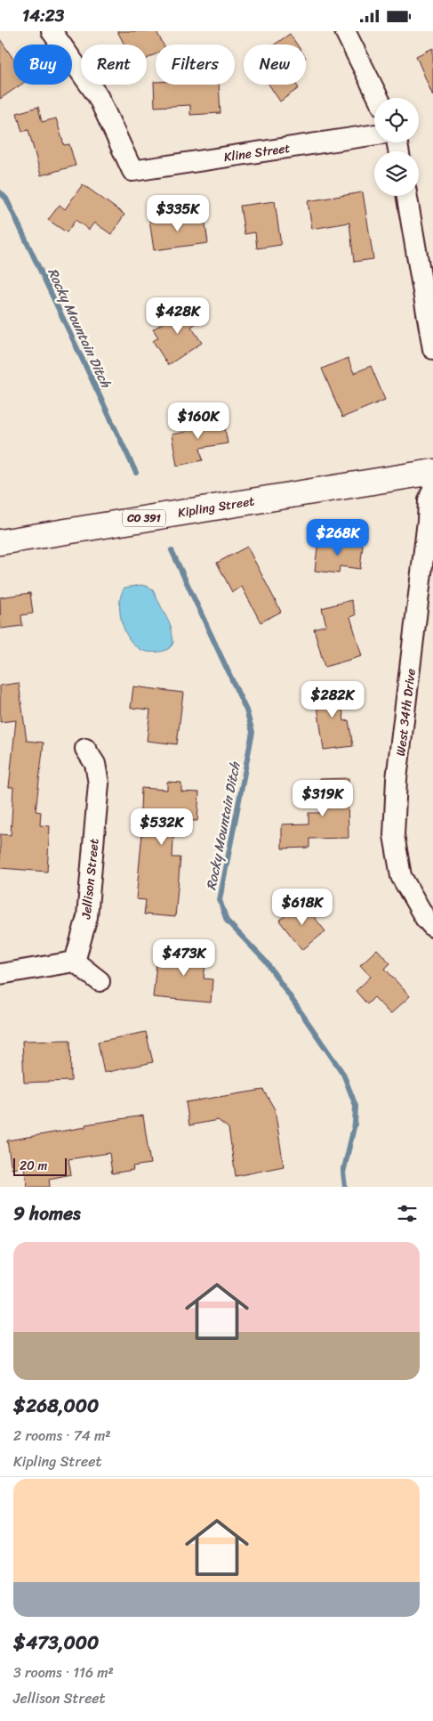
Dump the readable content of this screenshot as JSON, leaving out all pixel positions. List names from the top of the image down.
{
  "streets": {
    "main road": ["Kipling Street", "CO 391"],
    "street": ["Kline Street", "West 34th Drive", "Jellison Street"]
  },
  "water": ["Rocky Mountain Ditch"],
  "scale_bar": "20 m",
  "page": {
    "status": "14:23",
    "chip": [
      "Buy",
      "Rent",
      "Filters",
      "New"
    ],
    "price": [
      "$335K",
      "$428K",
      "$160K",
      "$268K",
      "$282K",
      "$319K",
      "$532K",
      "$618K",
      "$473K"
    ],
    "scale": "20 m",
    "heading": "9 homes",
    "list": [
      {
        "name": "$268,000",
        "note": "2 rooms · 74 m² · Kipling Street"
      },
      {
        "name": "$473,000",
        "note": "3 rooms · 116 m² · Jellison Street"
      }
    ]
  }
}
